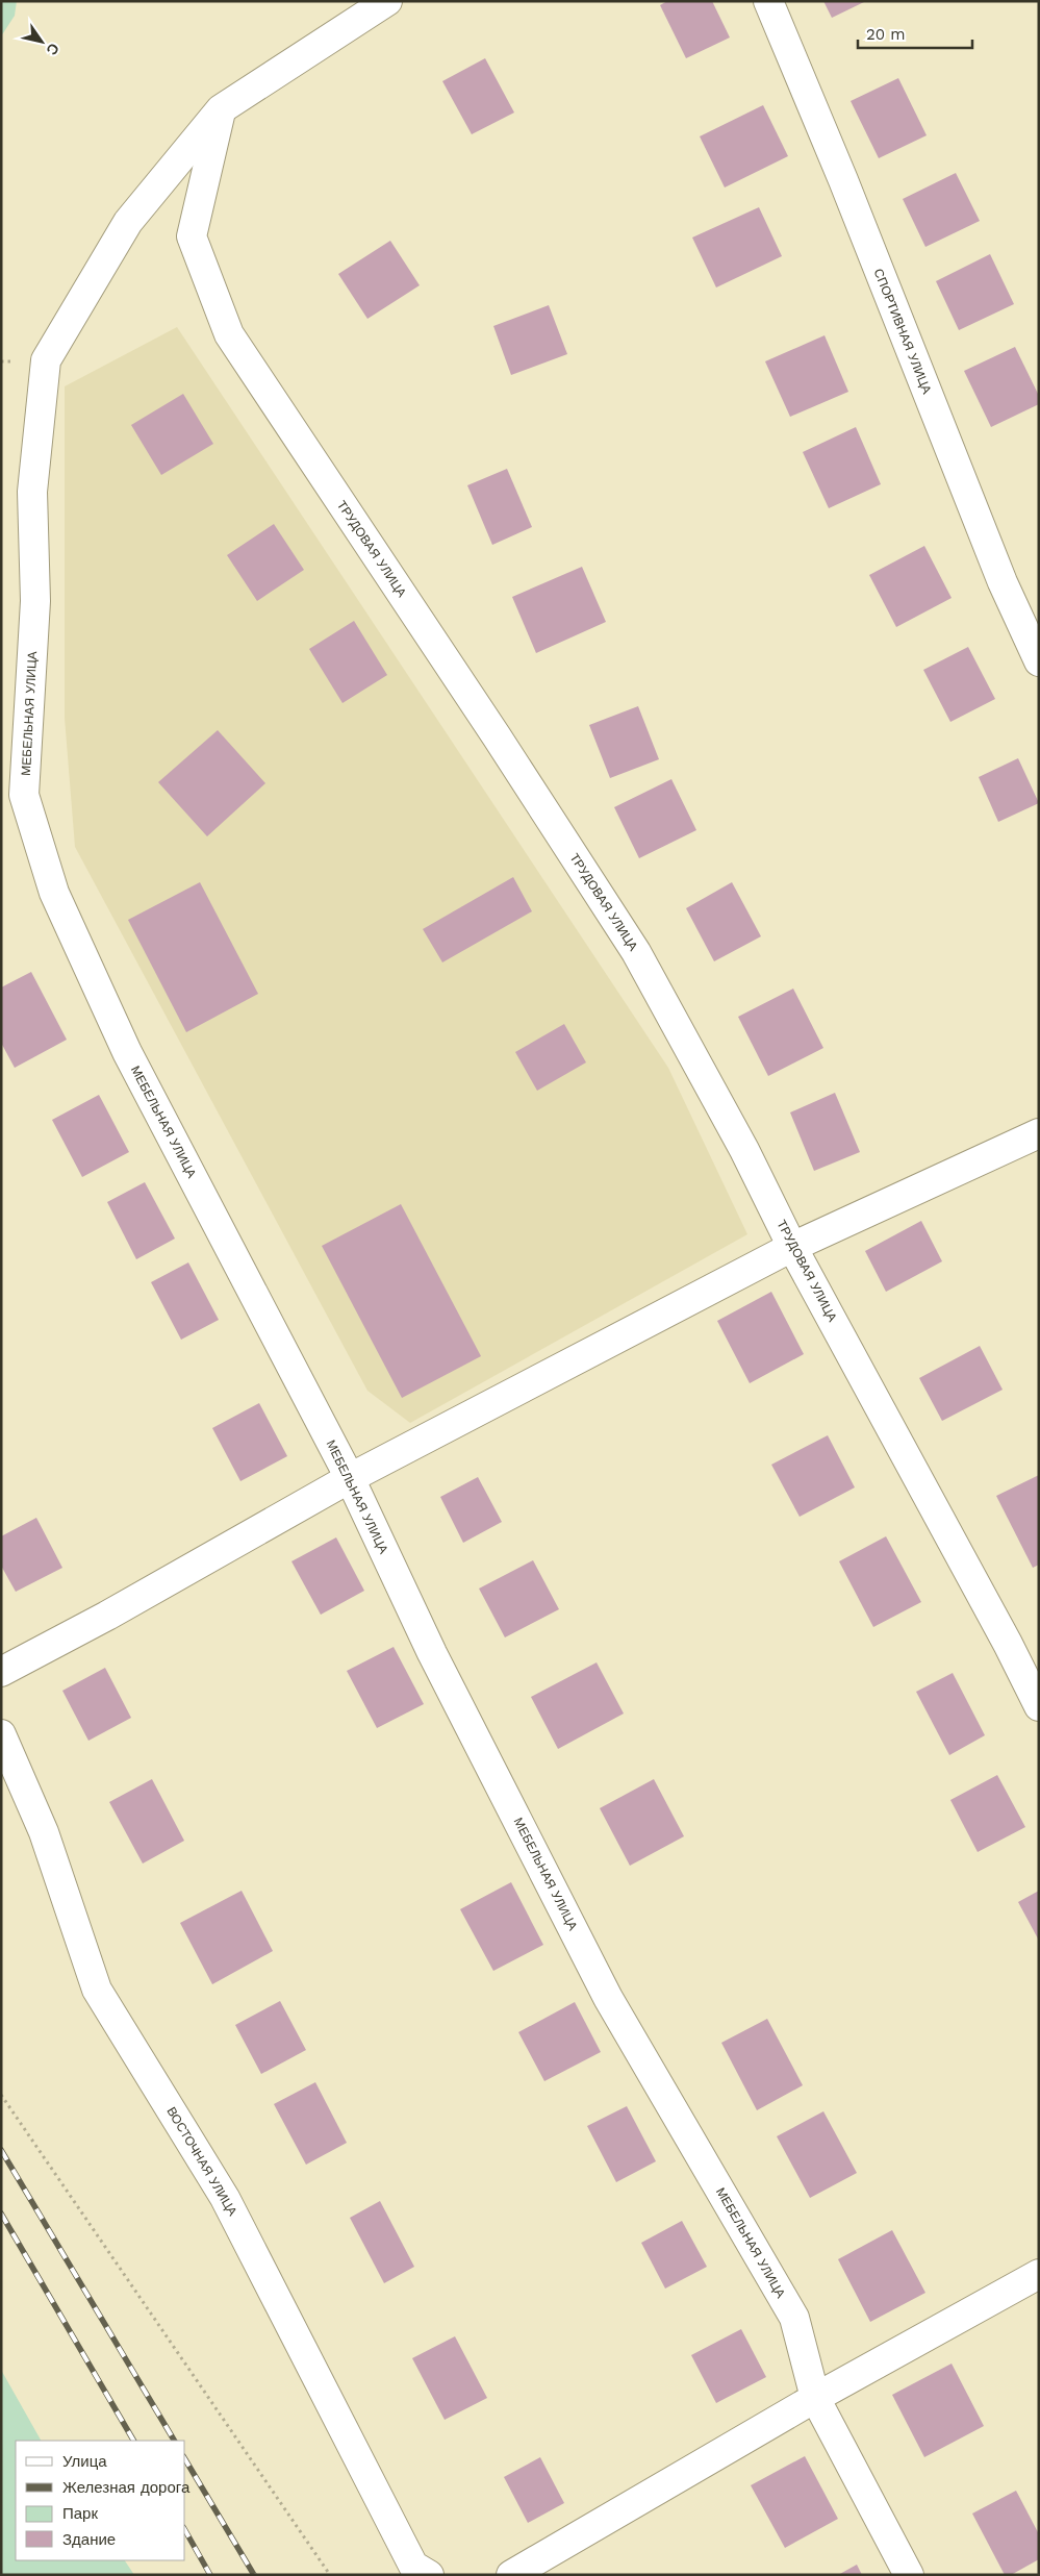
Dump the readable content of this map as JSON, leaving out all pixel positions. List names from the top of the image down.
{
  "streets": {
    "street": [
      "СПОРТИВНАЯ УЛИЦА",
      "ТРУДОВАЯ УЛИЦА",
      "МЕБЕЛЬНАЯ УЛИЦА",
      "ВОСТОЧНАЯ УЛИЦА"
    ]
  },
  "crossings": [
    ["ТРУДОВАЯ УЛИЦА", "МЕБЕЛЬНАЯ УЛИЦА"]
  ],
  "legend": [
    "Улица",
    "Железная дорога",
    "Парк",
    "Здание"
  ],
  "scale_bar": "20 m",
  "north": "bottom right"
}
